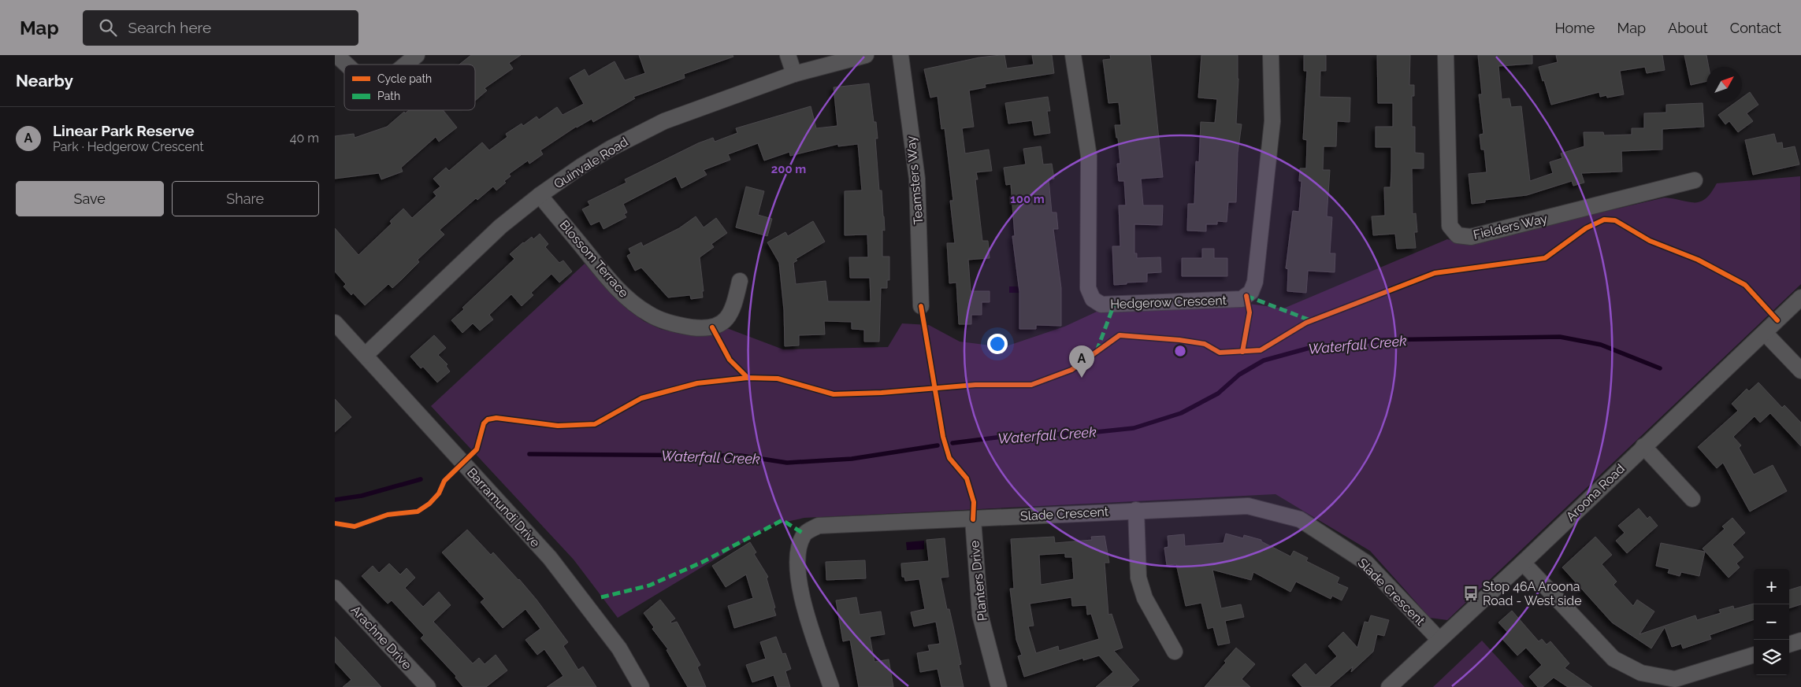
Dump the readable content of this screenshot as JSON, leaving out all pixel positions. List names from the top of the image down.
{
  "streets": {
    "street": [
      "Quinvale Road",
      "Teamsters Way",
      "Fielders Way",
      "Blossom Terrace",
      "Hedgerow Crescent",
      "Aroona Road",
      "Barramundi Drive",
      "Slade Crescent",
      "Planters Drive",
      "Arachne Drive"
    ]
  },
  "crossings": [
    ["Quinvale Road", "Blossom Terrace"],
    ["Quinvale Road", "Barramundi Drive"],
    ["Aroona Road", "Slade Crescent"],
    ["Slade Crescent", "Planters Drive"]
  ],
  "water": ["Waterfall Creek"],
  "places": {
    "bus stop": ["Stop 46A Aroona Road - West side"]
  },
  "legend": ["Cycle path", "Path"],
  "north": "top right",
  "page": {
    "header": "Map",
    "search": "Search here",
    "nav": [
      "Home",
      "Map",
      "About",
      "Contact"
    ],
    "heading": "Nearby",
    "list": [
      {
        "mark": "A",
        "name": "Linear Park Reserve",
        "note": "Park · Hedgerow Crescent",
        "value": "40 m"
      }
    ],
    "buttons": ["Save", "Share"],
    "pins": "A",
    "map_buttons": ["+", "−"]
  },
  "rings": ["200 m", "100 m"]
}
